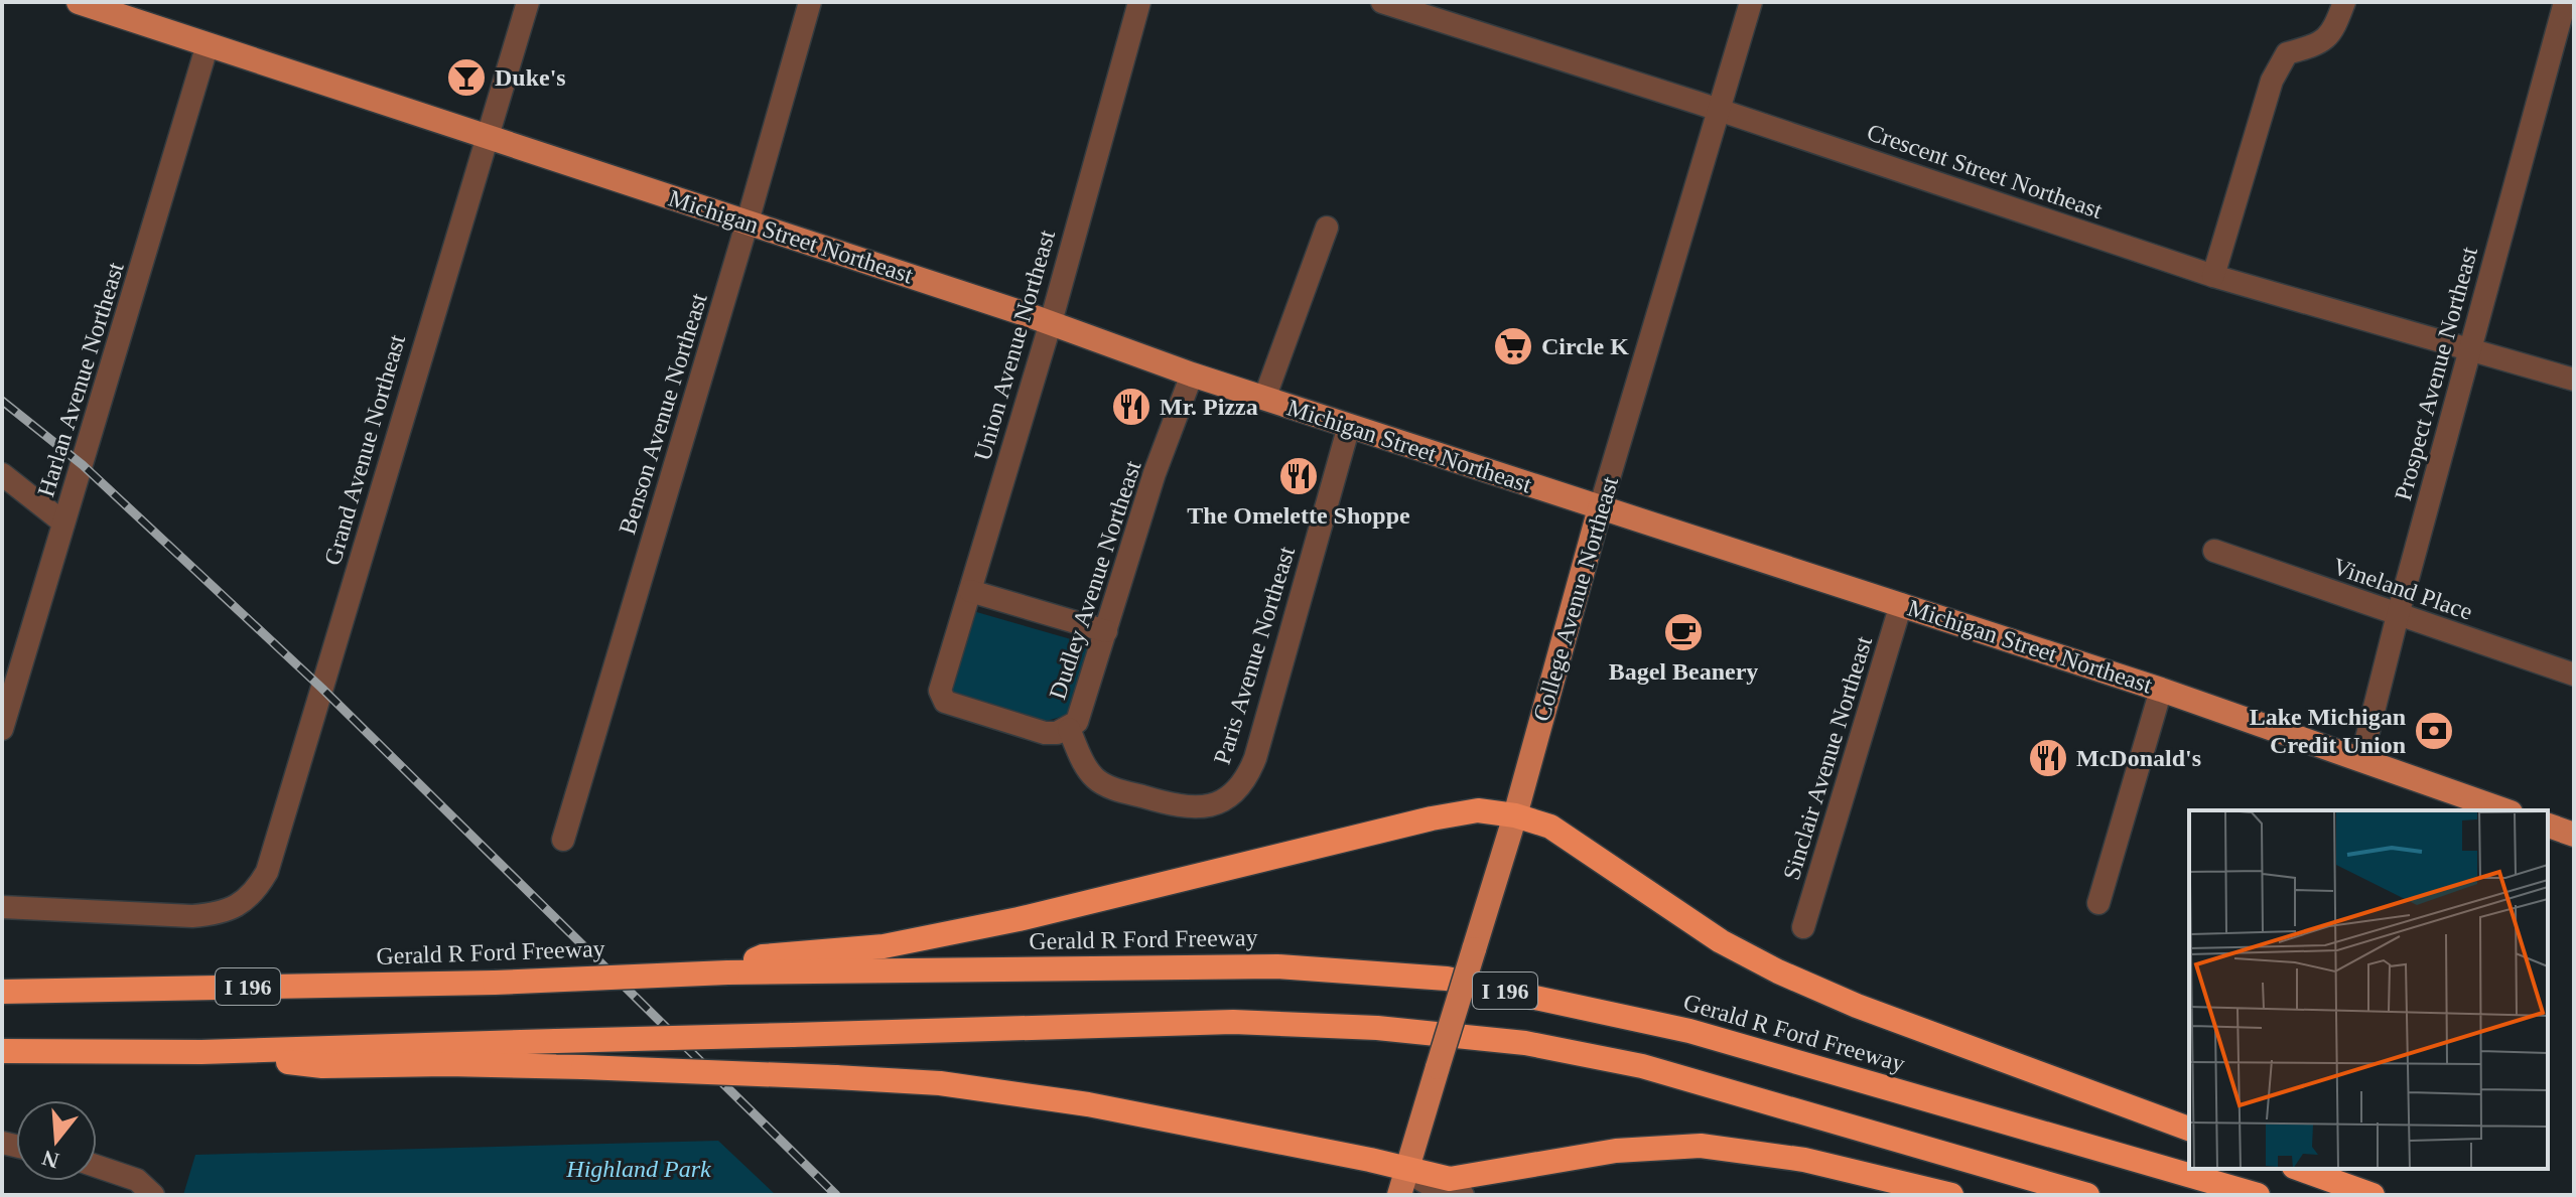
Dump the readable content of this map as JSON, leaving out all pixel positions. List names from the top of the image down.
{
  "streets": {
    "highway": ["Gerald R Ford Freeway", "I 196"],
    "main road": ["Michigan Street Northeast", "College Avenue Northeast"],
    "street": [
      "Crescent Street Northeast",
      "Union Avenue Northeast",
      "Prospect Avenue Northeast",
      "Harlan Avenue Northeast",
      "Benson Avenue Northeast",
      "Grand Avenue Northeast",
      "Dudley Avenue Northeast",
      "Vineland Place",
      "Paris Avenue Northeast",
      "Sinclair Avenue Northeast"
    ]
  },
  "crossings": [
    ["Crescent Street Northeast", "Prospect Avenue Northeast"],
    ["Crescent Street Northeast", "College Avenue Northeast"],
    ["Michigan Street Northeast", "Union Avenue Northeast"],
    ["Michigan Street Northeast", "Prospect Avenue Northeast"],
    ["Michigan Street Northeast", "Harlan Avenue Northeast"],
    ["Michigan Street Northeast", "Benson Avenue Northeast"],
    ["Michigan Street Northeast", "Grand Avenue Northeast"],
    ["Michigan Street Northeast", "Dudley Avenue Northeast"],
    ["Michigan Street Northeast", "College Avenue Northeast"],
    ["Michigan Street Northeast", "Paris Avenue Northeast"],
    ["Michigan Street Northeast", "Sinclair Avenue Northeast"],
    ["Union Avenue Northeast", "Dudley Avenue Northeast"],
    ["Prospect Avenue Northeast", "Vineland Place"],
    ["Dudley Avenue Northeast", "Paris Avenue Northeast"]
  ],
  "parks": ["Highland Park"],
  "places": {
    "bar": ["Duke's"],
    "supermarket": ["Circle K"],
    "restaurant": ["Mr. Pizza", "The Omelette Shoppe", "McDonald's"],
    "cafe": ["Bagel Beanery"],
    "bank": ["Lake Michigan Credit Union"]
  },
  "north": "bottom"
}
